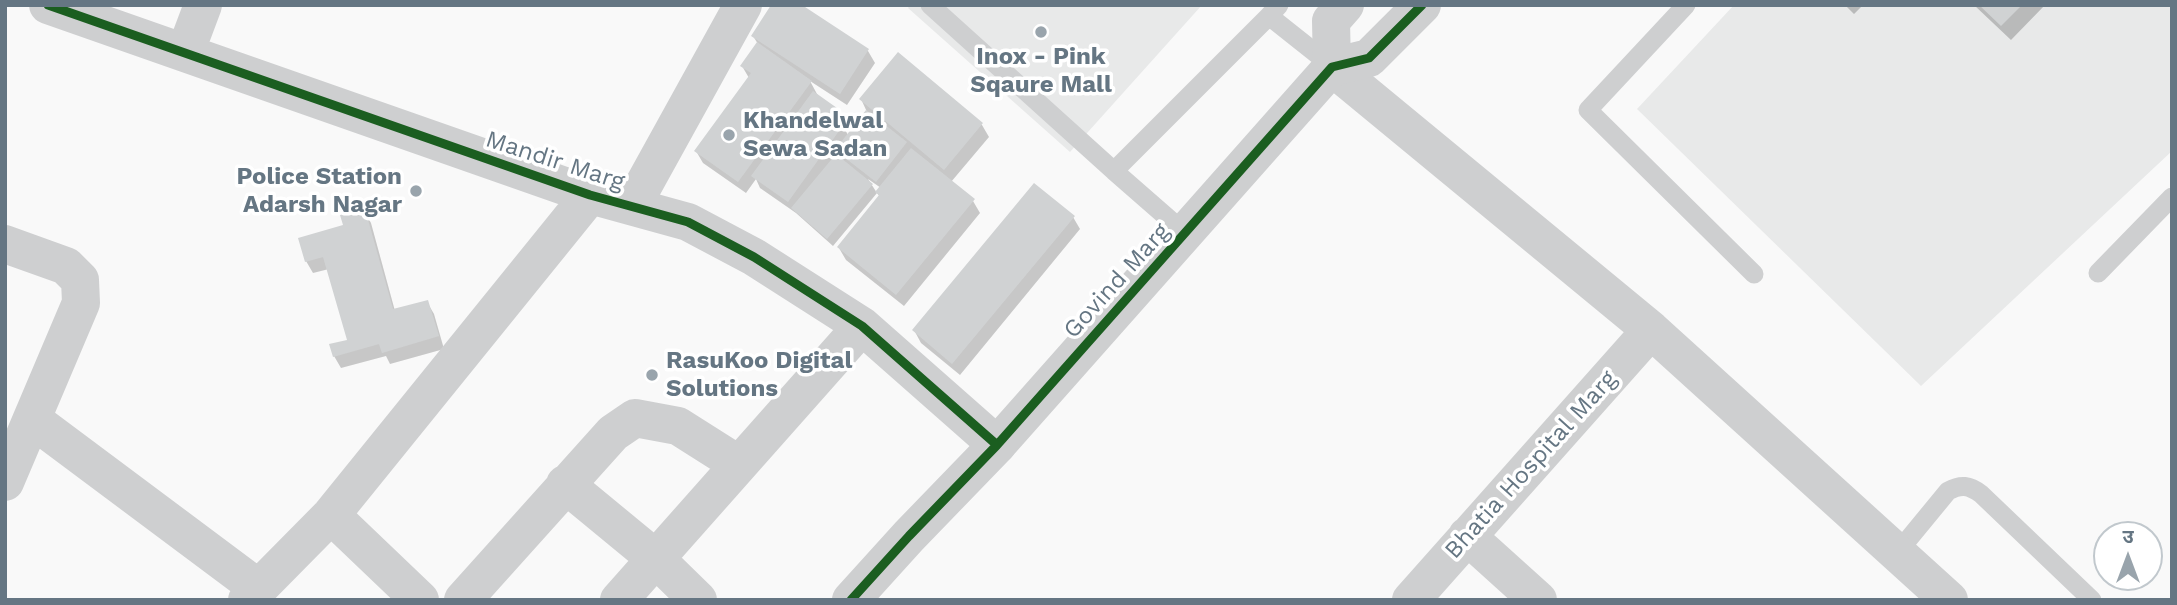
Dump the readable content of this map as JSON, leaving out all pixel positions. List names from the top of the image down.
{
  "streets": {
    "street": ["Mandir Marg", "Govind Marg", "Bhatia Hospital Marg"]
  },
  "crossings": [
    ["Mandir Marg", "Govind Marg"]
  ],
  "places": [
    "Inox - Pink Sqaure Mall",
    "Khandelwal Sewa Sadan",
    "Police Station Adarsh Nagar",
    "RasuKoo Digital Solutions"
  ],
  "north": "top"
}
